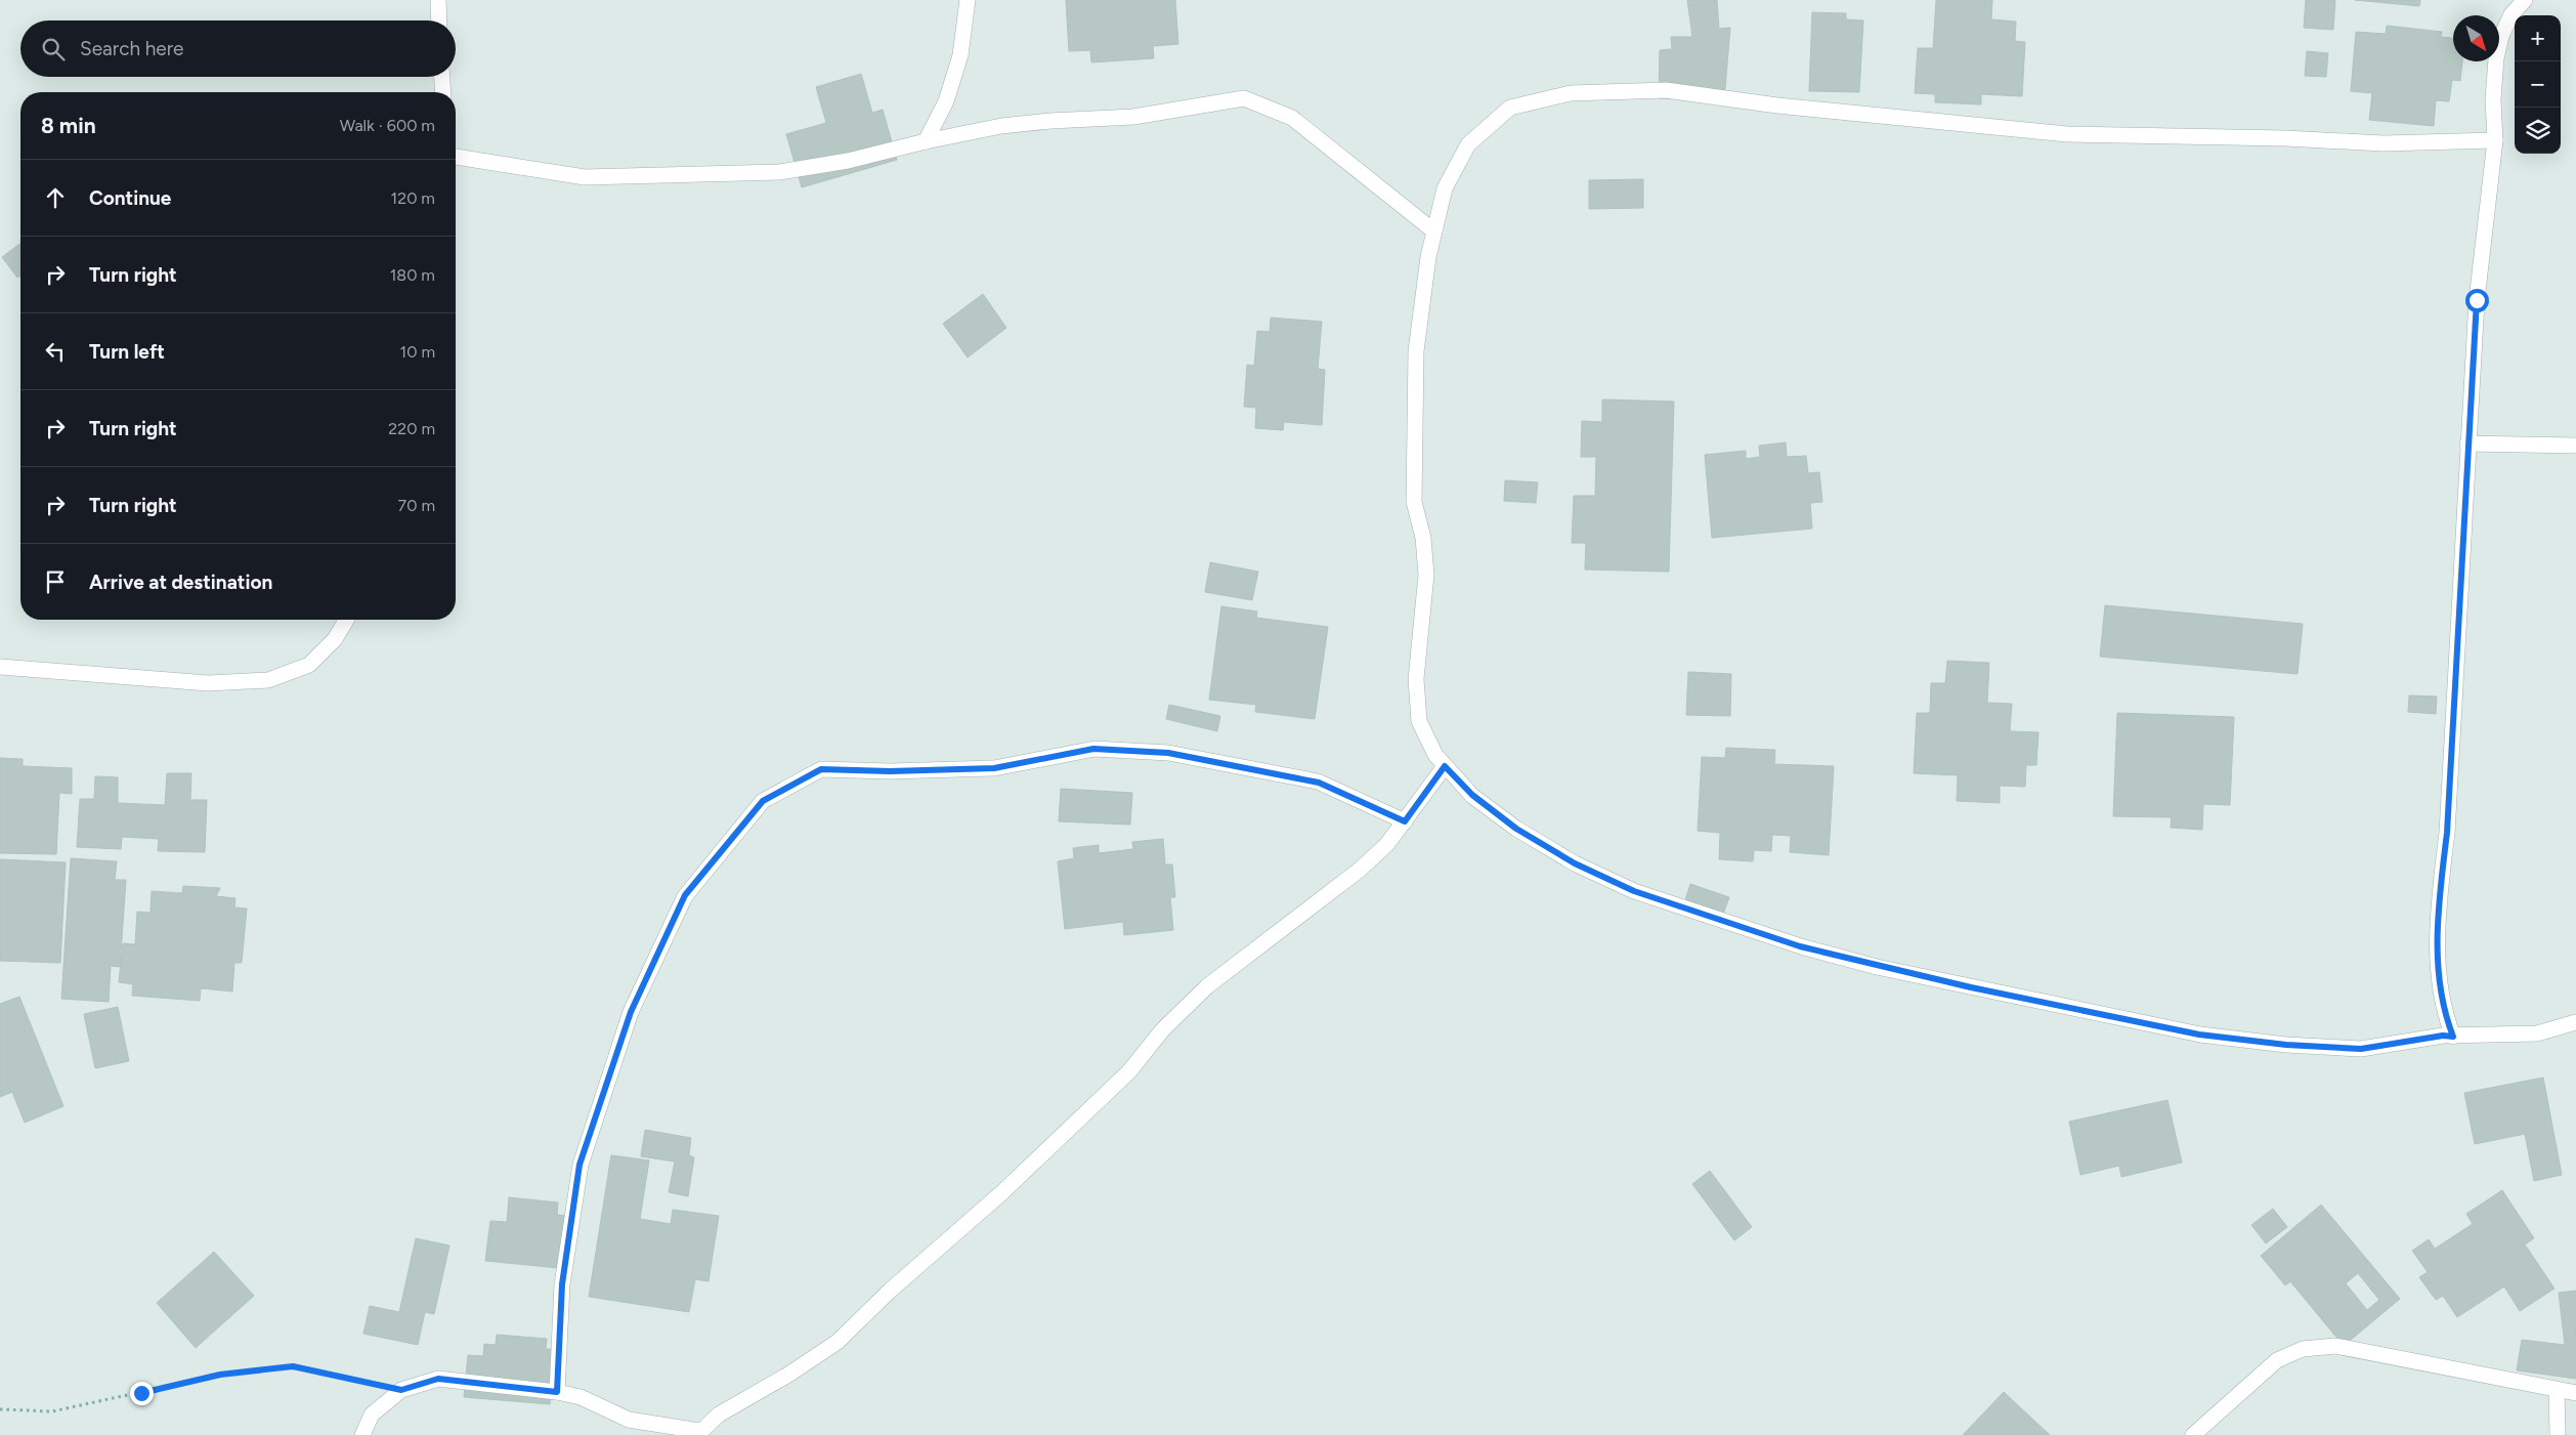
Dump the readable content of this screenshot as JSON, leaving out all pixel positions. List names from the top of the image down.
{
  "north": "bottom right",
  "page": {
    "map_buttons": ["+", "−"],
    "search": "Search here",
    "heading": ["8 min", "Walk · 600 m"],
    "list": [
      ["Continue", "120 m"],
      ["Turn right", "180 m"],
      ["Turn left", "10 m"],
      ["Turn right", "220 m"],
      ["Turn right", "70 m"],
      "Arrive at destination"
    ]
  }
}
